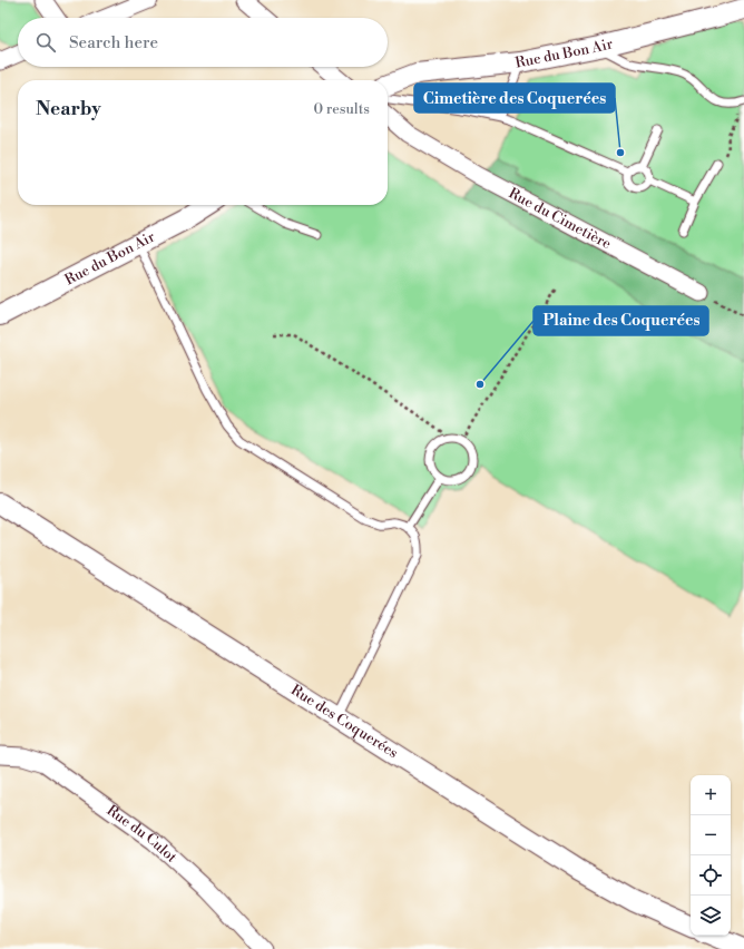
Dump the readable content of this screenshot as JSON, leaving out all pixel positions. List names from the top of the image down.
{
  "streets": {
    "street": [
      "Rue du Bon Air",
      "Rue du Cimetière",
      "Rue des Coquerées",
      "Rue du Culot"
    ]
  },
  "places": ["Cimetière des Coquerées", "Plaine des Coquerées"],
  "page": {
    "search": "Search here",
    "heading": ["Nearby", "0 results"],
    "map_buttons": ["+", "−"]
  }
}
